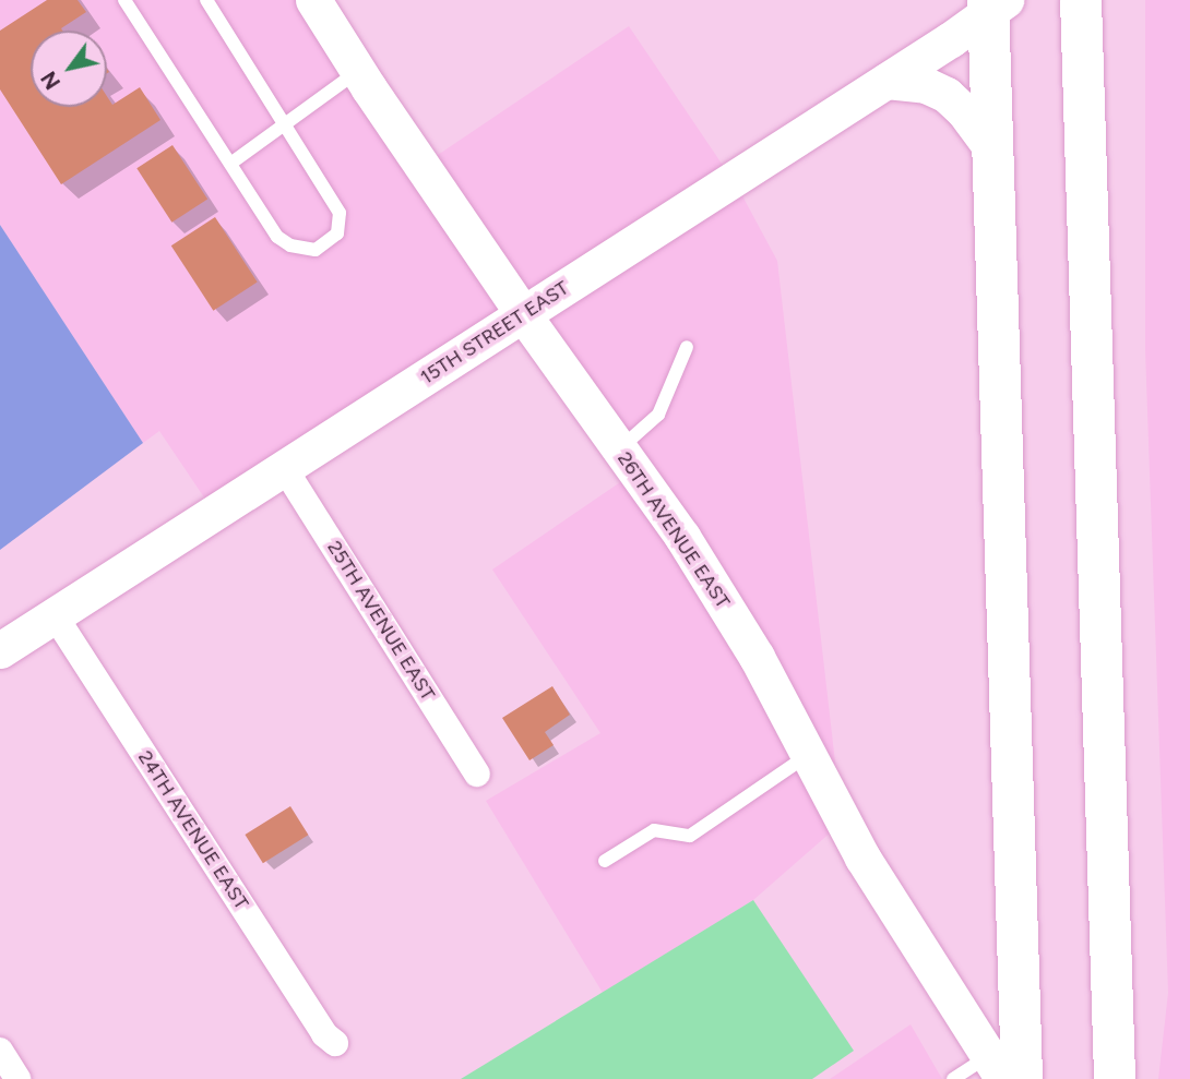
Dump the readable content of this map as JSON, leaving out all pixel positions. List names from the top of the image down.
{
  "streets": {
    "main road": ["15TH STREET EAST", "26TH AVENUE EAST"],
    "street": ["25TH AVENUE EAST", "24TH AVENUE EAST"]
  },
  "crossings": [
    ["15TH STREET EAST", "26TH AVENUE EAST"],
    ["15TH STREET EAST", "25TH AVENUE EAST"],
    ["15TH STREET EAST", "24TH AVENUE EAST"]
  ],
  "north": "bottom left"
}
